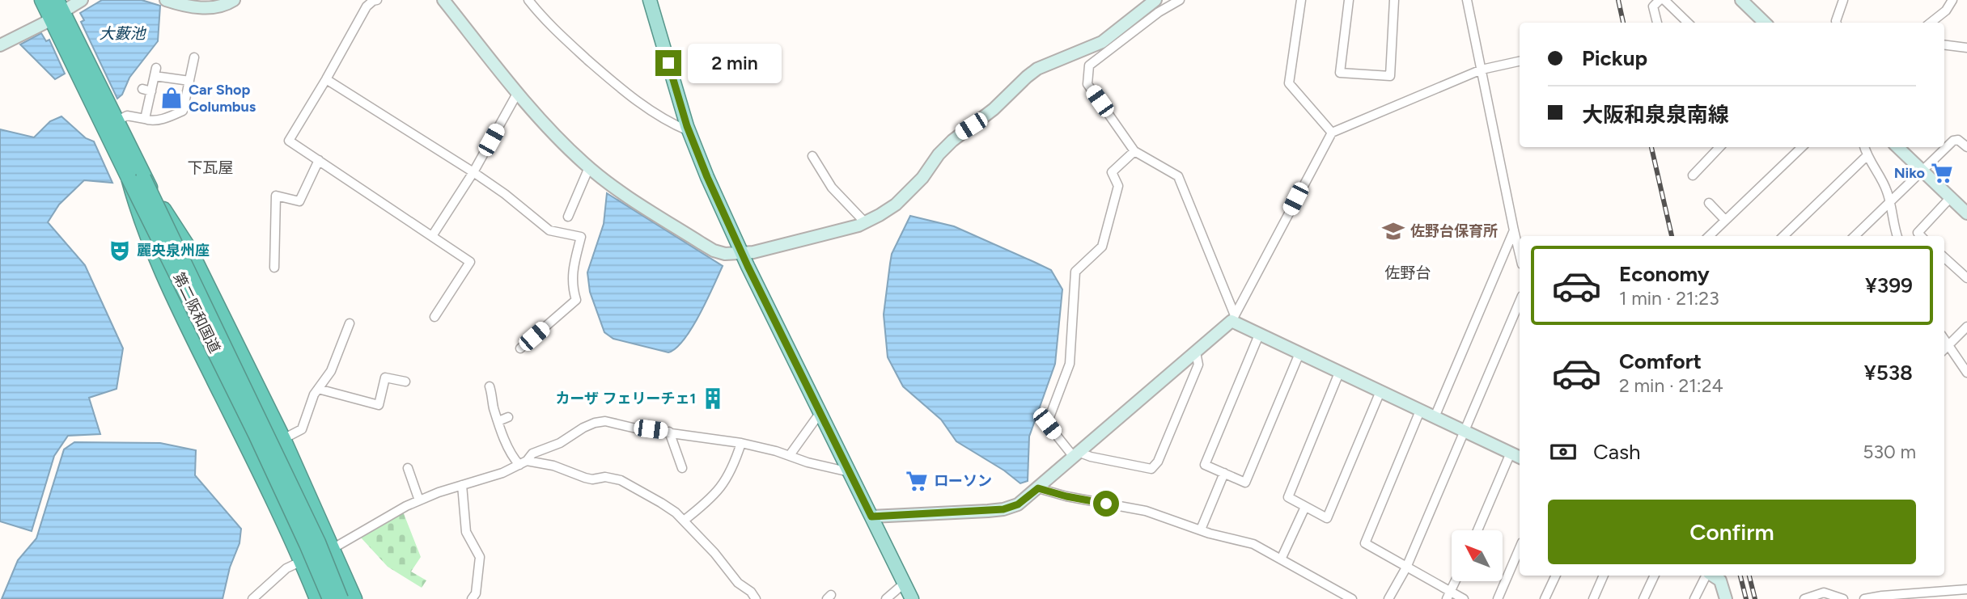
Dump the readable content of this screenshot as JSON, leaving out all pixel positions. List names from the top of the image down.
{
  "streets": {
    "highway": ["第二阪和国道"]
  },
  "districts": ["下瓦屋", "佐野台"],
  "water": ["大藪池"],
  "places": {
    "shop": ["Car Shop Columbus"],
    "supermarket": ["Niko", "ローソン"],
    "school or university": ["佐野台保育所"],
    "theatre": ["麗央泉州座"],
    "building": ["カーザ フェリーチェ1"]
  },
  "north": "top left",
  "page": {
    "banner": ["Pickup", "大阪和泉泉南線"],
    "bubble": "2 min",
    "list": [
      {
        "name": "Economy",
        "note": "1 min · 21:23",
        "value": "¥399"
      },
      {
        "name": "Comfort",
        "note": "2 min · 21:24",
        "value": "¥538"
      }
    ],
    "pay": ["Cash", "530 m"],
    "buttons": "Confirm"
  }
}
